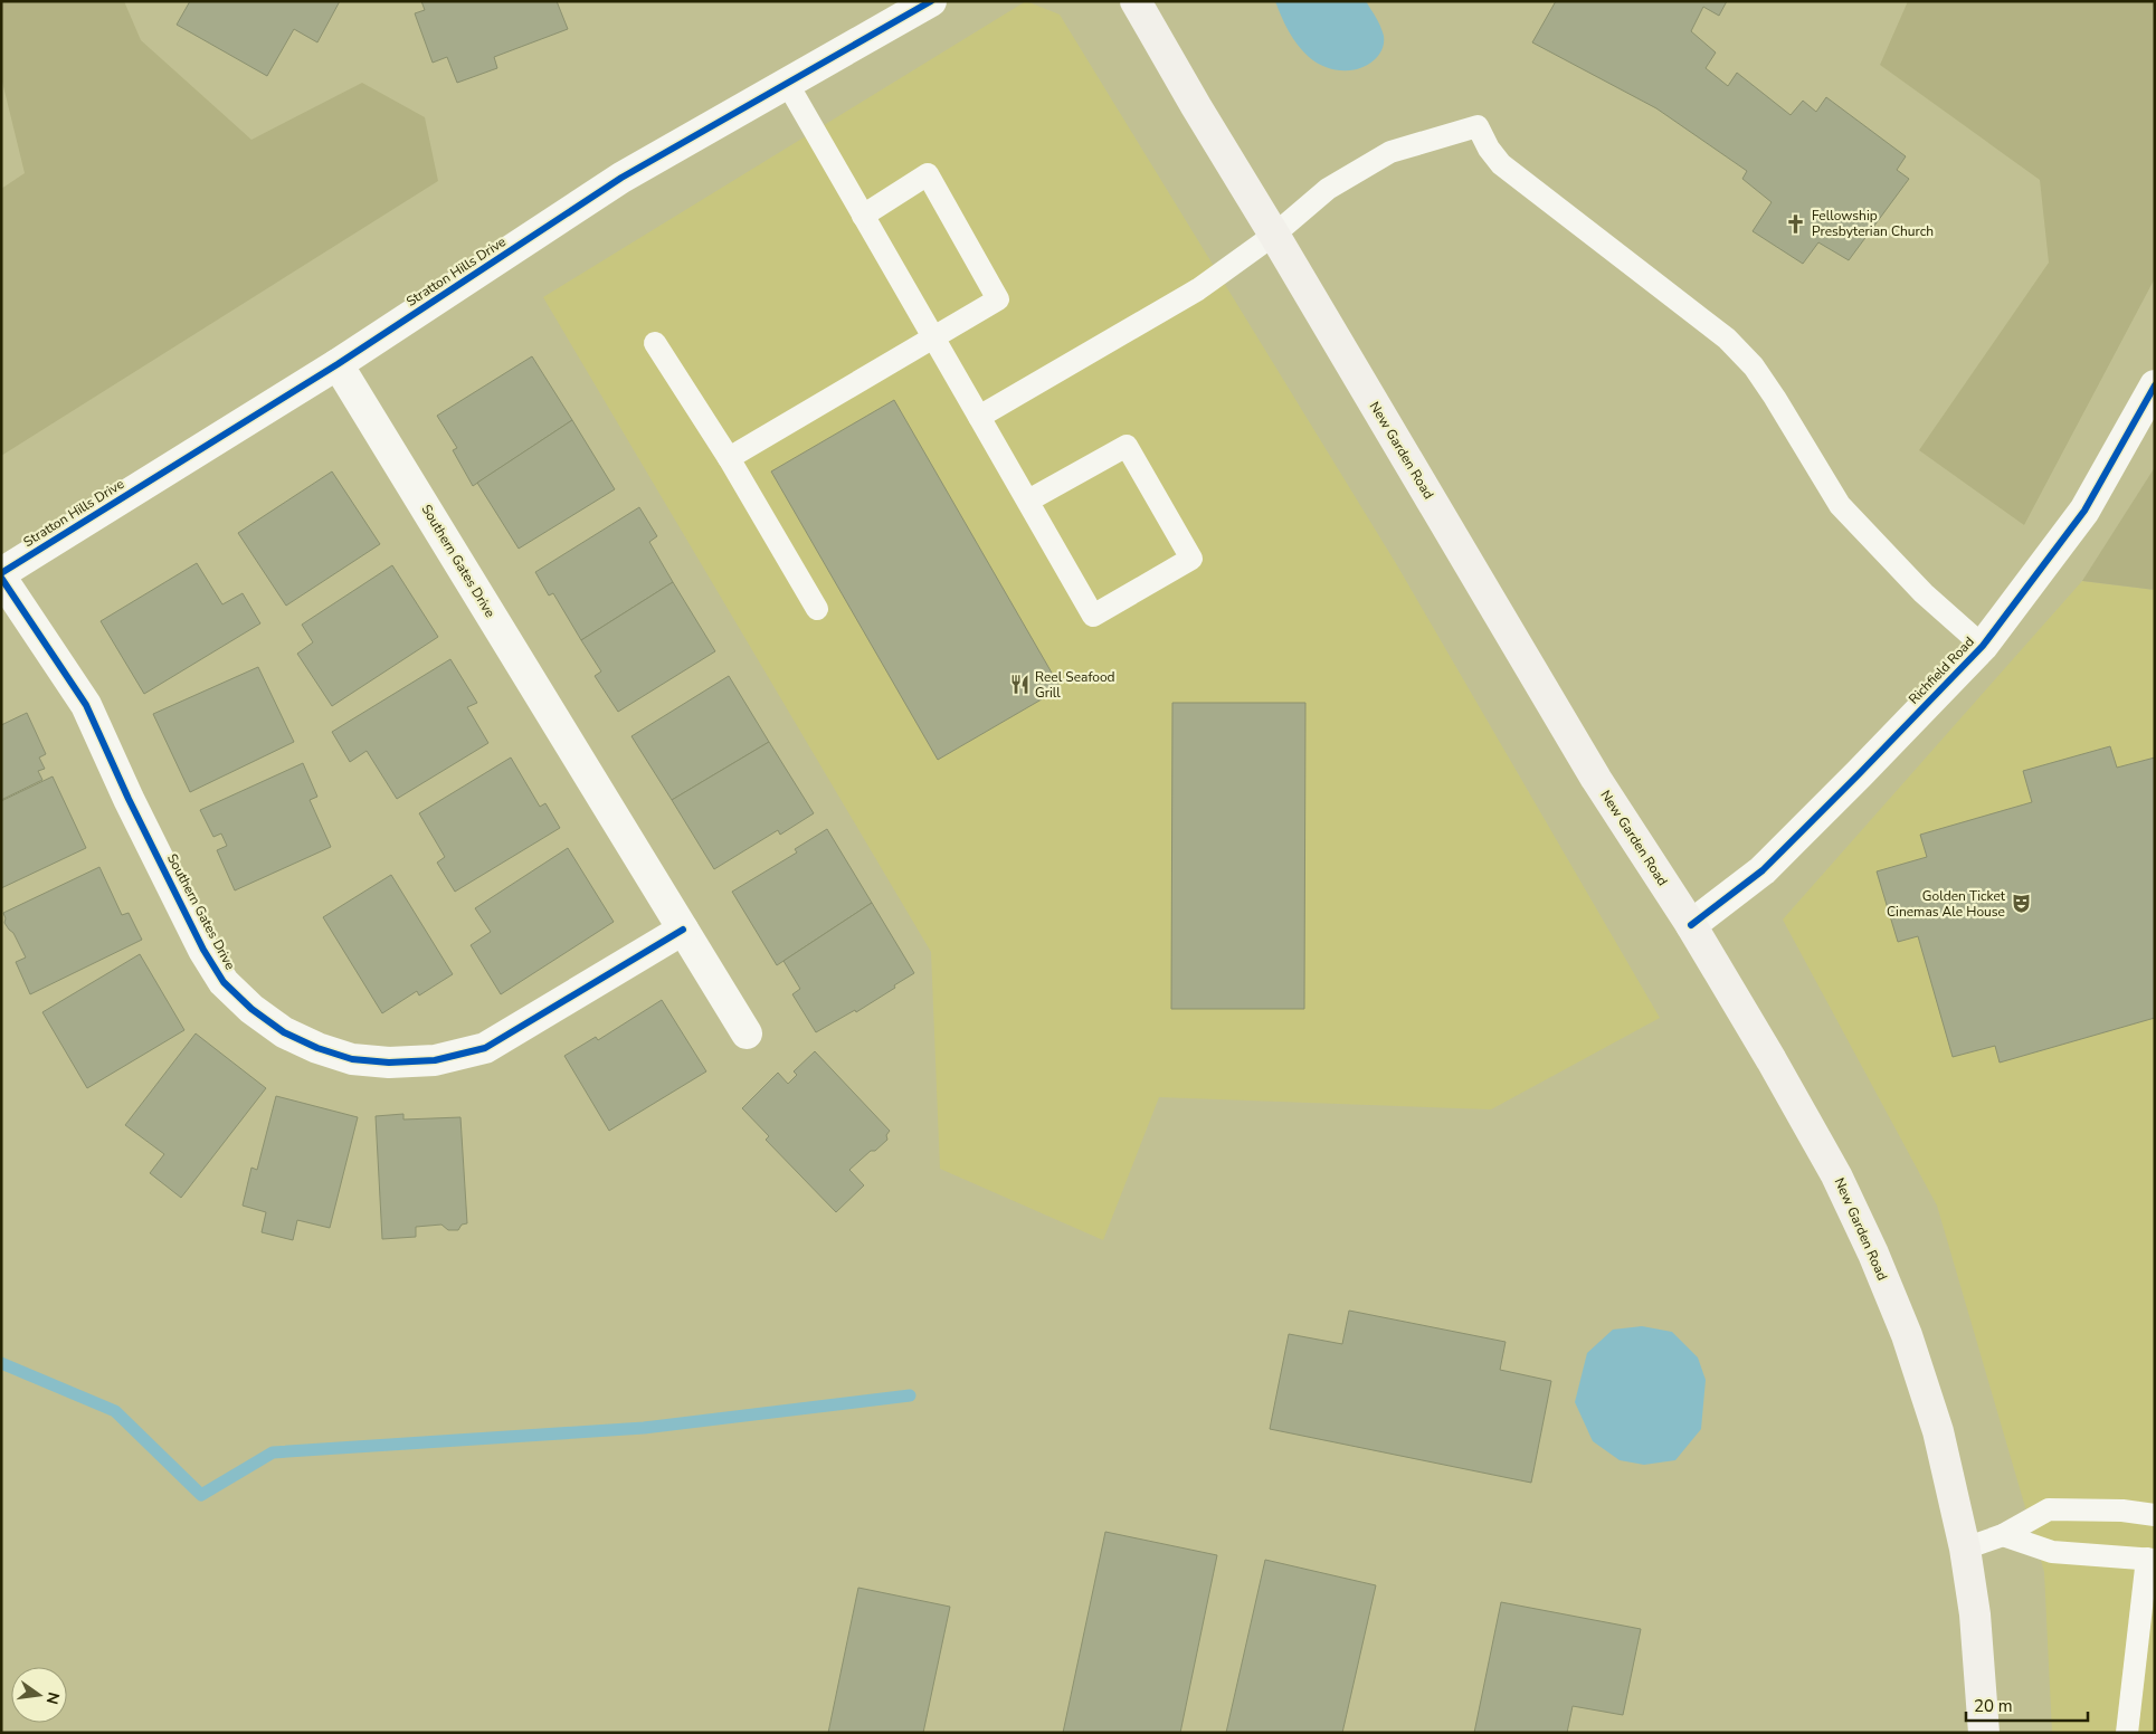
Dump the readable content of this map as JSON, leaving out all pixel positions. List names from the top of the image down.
{
  "streets": {
    "main road": ["New Garden Road"],
    "street": ["Stratton Hills Drive", "Southern Gates Drive", "Richfield Road"]
  },
  "crossings": [
    ["Stratton Hills Drive", "Southern Gates Drive"],
    ["New Garden Road", "Richfield Road"]
  ],
  "places": {
    "church": ["Fellowship Presbyterian Church"],
    "restaurant": ["Reel Seafood Grill"],
    "theatre": ["Golden Ticket Cinemas Ale House"]
  },
  "scale_bar": "20 m",
  "north": "right"
}
